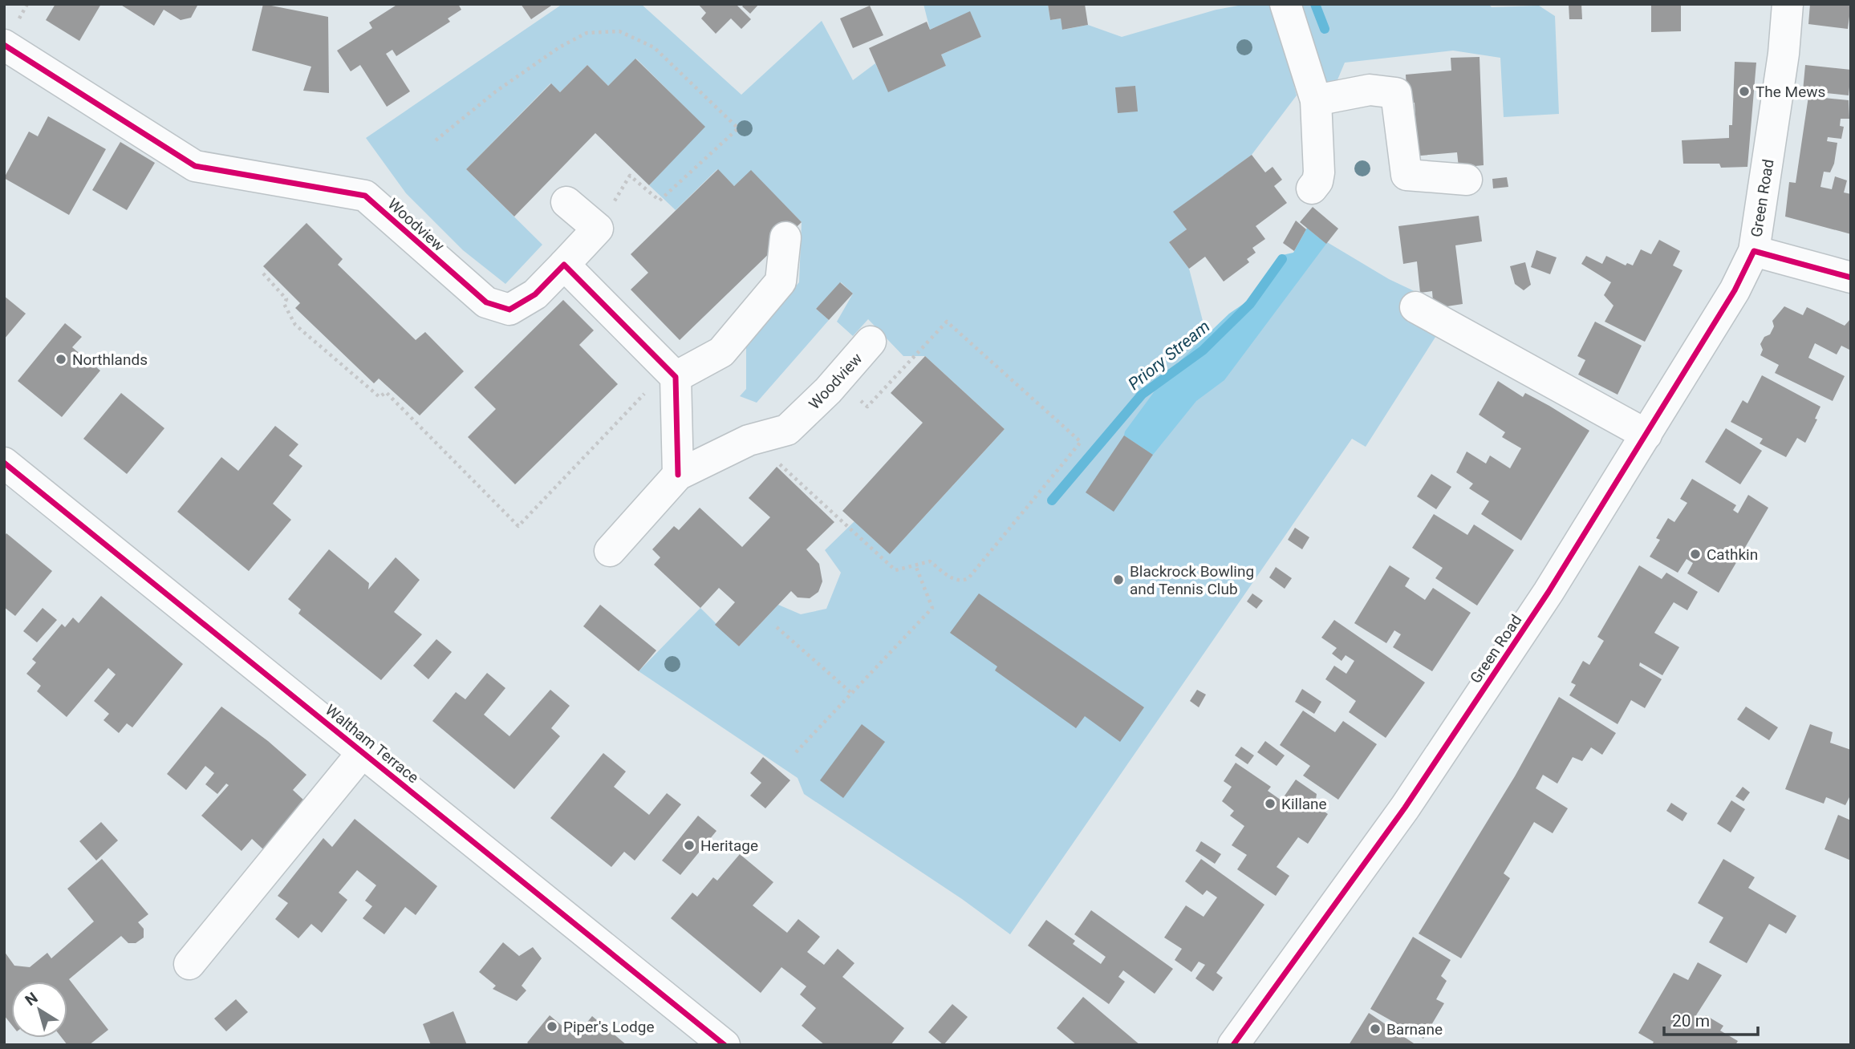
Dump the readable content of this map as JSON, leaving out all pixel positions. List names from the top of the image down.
{
  "streets": {
    "street": ["Green Road", "Woodview", "Waltham Terrace"]
  },
  "water": ["Priory Stream"],
  "places": [
    "The Mews",
    "Northlands",
    "Cathkin",
    "Blackrock Bowling and Tennis Club",
    "Killane",
    "Heritage",
    "Piper's Lodge",
    "Barnane"
  ],
  "scale_bar": "20 m",
  "north": "top left"
}
